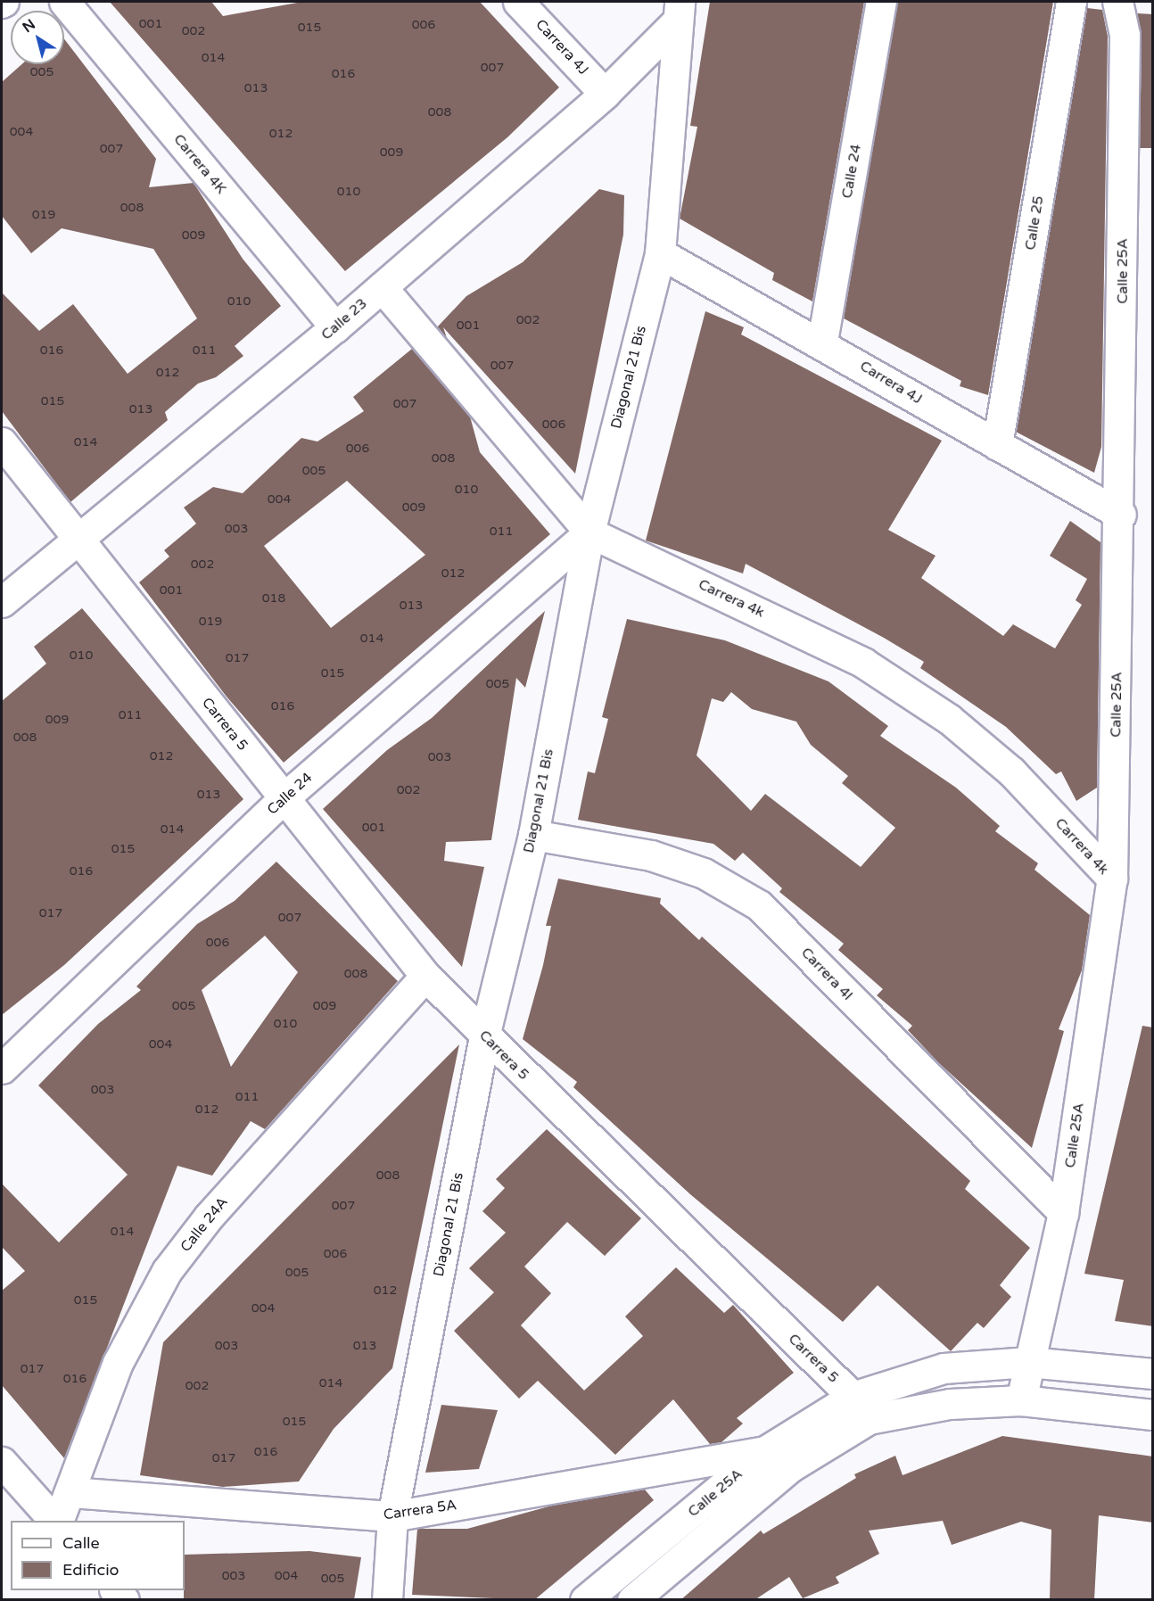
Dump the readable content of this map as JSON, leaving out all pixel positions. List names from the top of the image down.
{
  "streets": {
    "street": [
      "Carrera 4J",
      "Carrera 4K",
      "Calle 24",
      "Calle 25",
      "Calle 25A",
      "Calle 23",
      "Diagonal 21 Bis",
      "Carrera 4k",
      "Carrera 5",
      "Carrera 4l",
      "Calle 24A",
      "Carrera 5A"
    ]
  },
  "crossings": [
    ["Carrera 4J", "Calle 24"],
    ["Carrera 4J", "Calle 25"],
    ["Carrera 4J", "Calle 25A"],
    ["Carrera 4J", "Calle 23"],
    ["Carrera 4J", "Diagonal 21 Bis"],
    ["Carrera 4K", "Calle 23"],
    ["Calle 24", "Diagonal 21 Bis"],
    ["Calle 24", "Carrera 4k"],
    ["Calle 24", "Carrera 5"],
    ["Calle 25A", "Carrera 4k"],
    ["Calle 25A", "Carrera 5"],
    ["Calle 25A", "Carrera 4l"],
    ["Calle 25A", "Carrera 5A"],
    ["Calle 23", "Diagonal 21 Bis"],
    ["Calle 23", "Carrera 4k"],
    ["Calle 23", "Carrera 5"],
    ["Diagonal 21 Bis", "Carrera 4k"],
    ["Diagonal 21 Bis", "Carrera 5"],
    ["Diagonal 21 Bis", "Carrera 4l"],
    ["Diagonal 21 Bis", "Carrera 5A"],
    ["Carrera 5", "Calle 24A"],
    ["Calle 24A", "Carrera 5A"]
  ],
  "house_numbers": [
    "001",
    "006",
    "015",
    "002",
    "014",
    "007",
    "005",
    "016",
    "013",
    "008",
    "004",
    "012",
    "007",
    "009",
    "010",
    "008",
    "019",
    "009",
    "010",
    "002",
    "001",
    "016",
    "011",
    "007",
    "012",
    "015",
    "007",
    "013",
    "006",
    "014",
    "006",
    "008",
    "005",
    "010",
    "004",
    "009",
    "003",
    "011",
    "002",
    "012",
    "001",
    "018",
    "013",
    "019",
    "014",
    "010",
    "017",
    "015",
    "005",
    "016",
    "011",
    "009",
    "008",
    "012",
    "003",
    "002",
    "013",
    "001",
    "014",
    "015",
    "016",
    "017",
    "007",
    "006",
    "008",
    "005",
    "009",
    "010",
    "004",
    "003",
    "011",
    "012",
    "008",
    "007",
    "014",
    "006",
    "005",
    "012",
    "015",
    "004",
    "003",
    "013",
    "017",
    "016",
    "014",
    "002",
    "015",
    "016",
    "017",
    "003",
    "004",
    "005"
  ],
  "legend": ["Calle", "Edificio"],
  "north": "top left"
}
